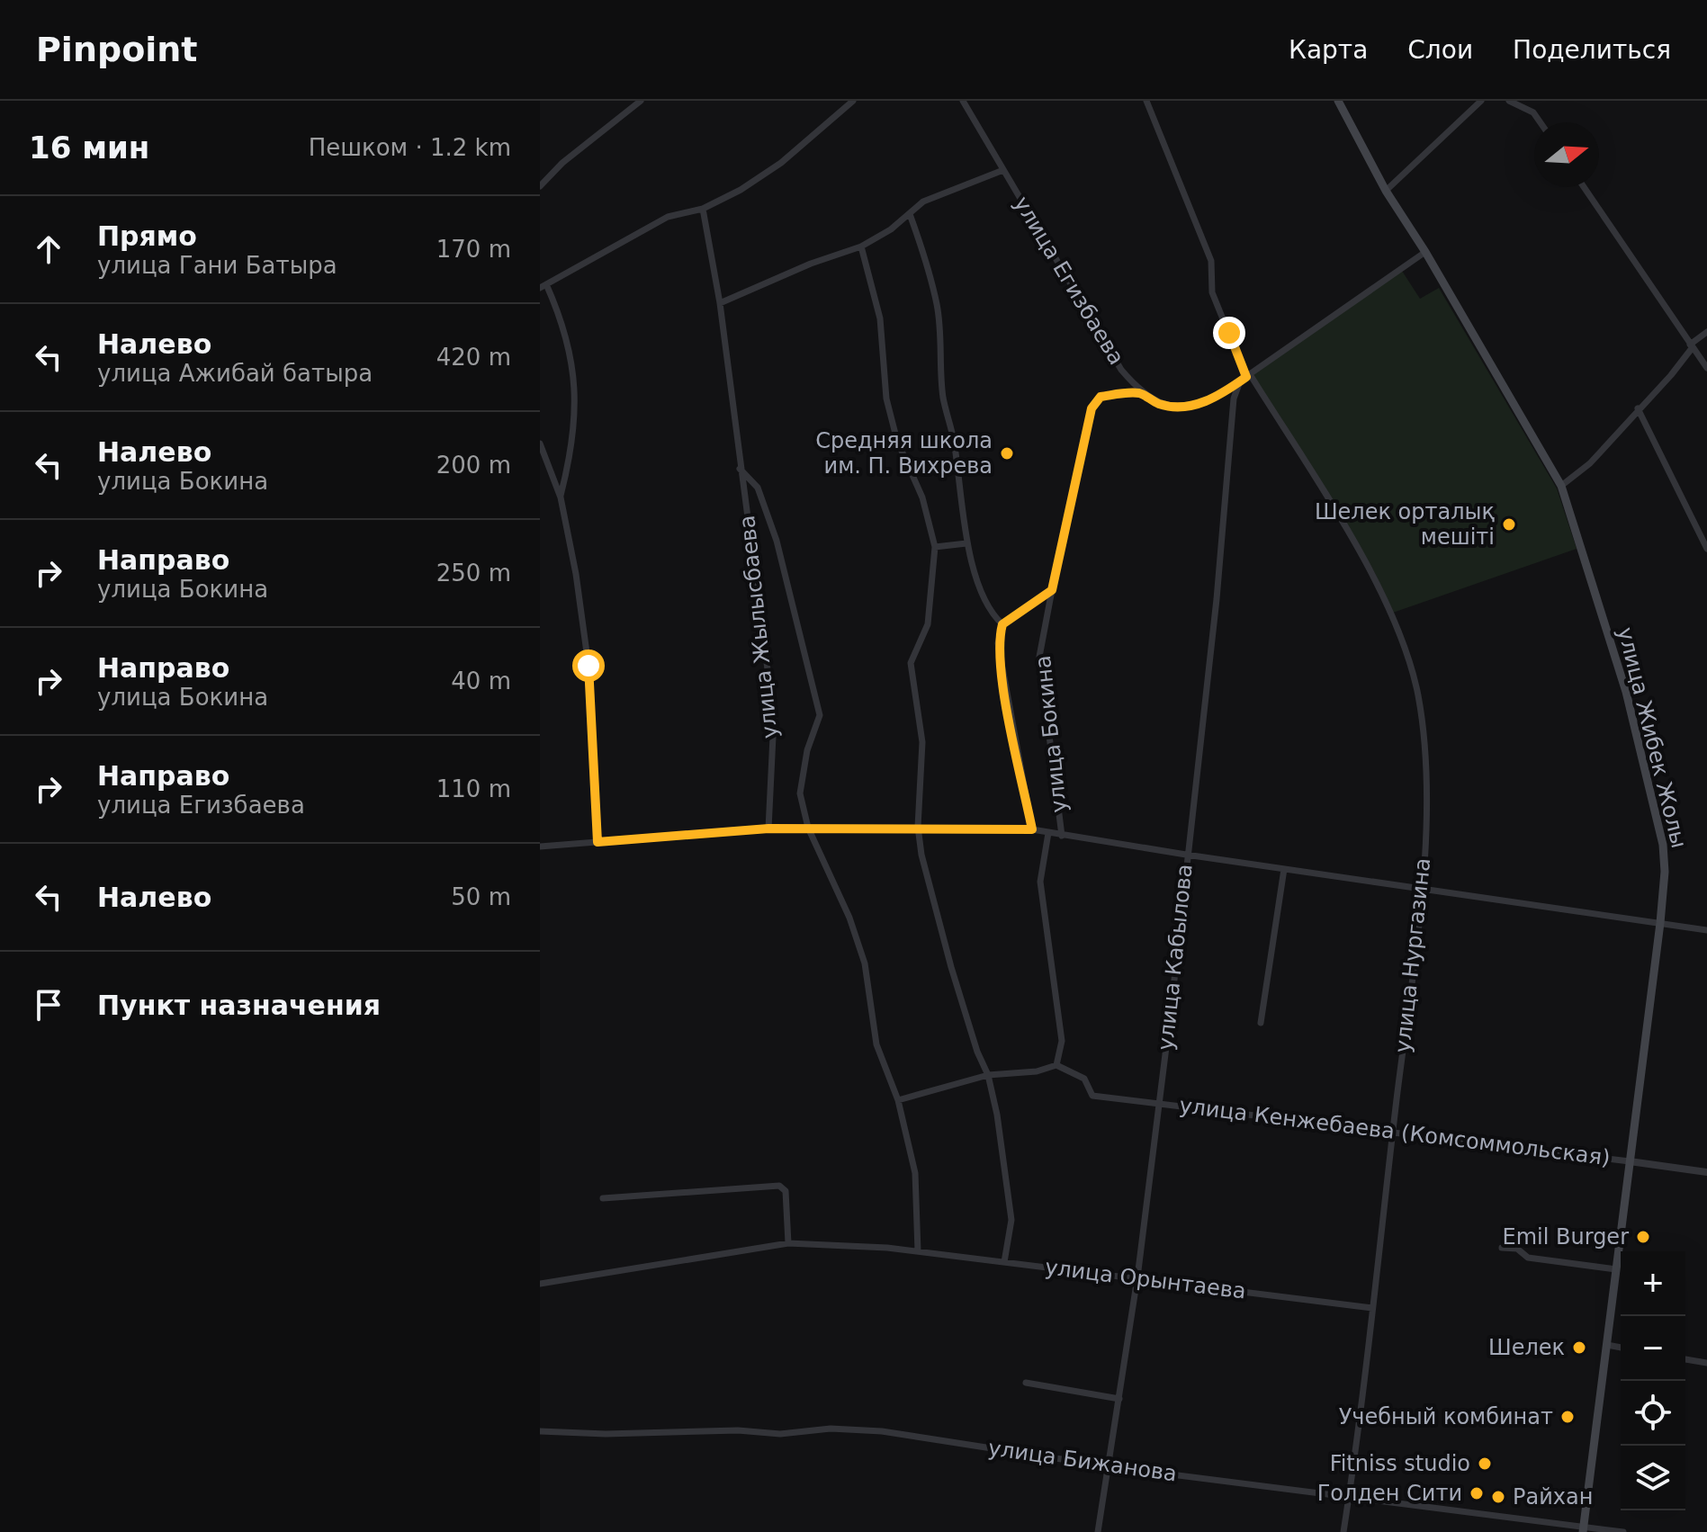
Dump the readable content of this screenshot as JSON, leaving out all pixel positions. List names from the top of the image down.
{
  "streets": {
    "main road": ["улица Жибек Жолы"],
    "street": [
      "улица Егизбаева",
      "улица Жылысбаева",
      "улица Бокина",
      "улица Нургазина",
      "улица Кабылова",
      "улица Кенжебаева (Комсоммольская)",
      "улица Орынтаева",
      "улица Бижанова"
    ]
  },
  "crossings": [
    ["улица Егизбаева", "улица Бокина"],
    ["улица Жылысбаева", "улица Орынтаева"],
    ["улица Бокина", "улица Кенжебаева (Комсоммольская)"],
    ["улица Жибек Жолы", "улица Кенжебаева (Комсоммольская)"],
    ["улица Жибек Жолы", "улица Бижанова"],
    ["улица Нургазина", "улица Кабылова"],
    ["улица Нургазина", "улица Кенжебаева (Комсоммольская)"],
    ["улица Нургазина", "улица Орынтаева"],
    ["улица Нургазина", "улица Бижанова"],
    ["улица Кабылова", "улица Кенжебаева (Комсоммольская)"],
    ["улица Кабылова", "улица Орынтаева"],
    ["улица Кабылова", "улица Бижанова"]
  ],
  "places": [
    "Средняя школа им. П. Вихрева",
    "Шелек орталық мешіті",
    "Emil Burger",
    "Шелек",
    "Учебный комбинат",
    "Fitniss studio",
    "Голден Сити",
    "Райхан"
  ],
  "north": "right",
  "page": {
    "header": "Pinpoint",
    "nav": ["Карта", "Слои", "Поделиться"],
    "heading": ["16 мин", "Пешком · 1.2 km"],
    "list": [
      ["Прямо", "улица Гани Батыра", "170 m"],
      ["Налево", "улица Ажибай батыра", "420 m"],
      ["Налево", "улица Бокина", "200 m"],
      ["Направо", "улица Бокина", "250 m"],
      ["Направо", "улица Бокина", "40 m"],
      ["Направо", "улица Егизбаева", "110 m"],
      ["Налево", "50 m"],
      "Пункт назначения"
    ],
    "map_buttons": ["+", "−"]
  }
}
